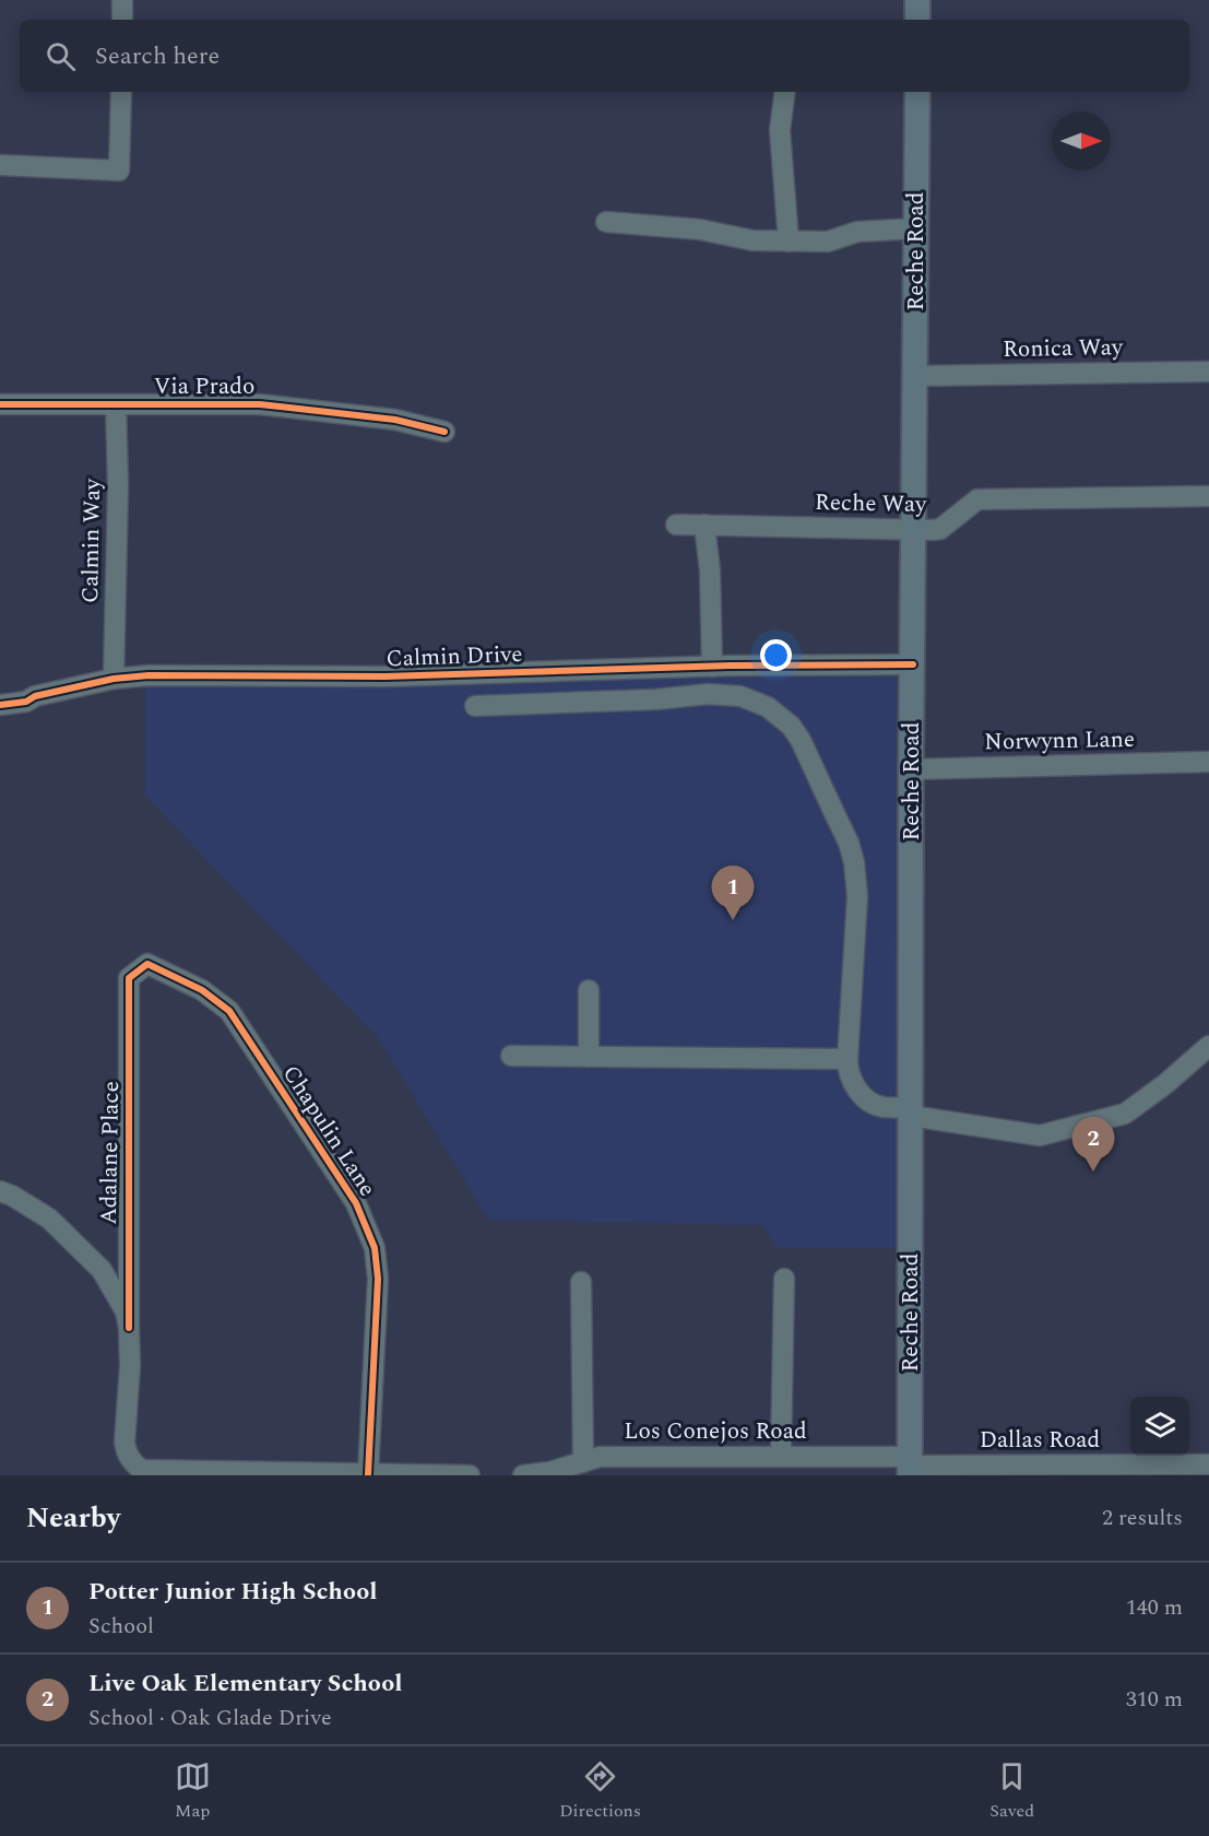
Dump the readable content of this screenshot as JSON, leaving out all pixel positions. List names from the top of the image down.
{
  "streets": {
    "main road": ["Reche Road"],
    "street": [
      "Ronica Way",
      "Via Prado",
      "Reche Way",
      "Calmin Way",
      "Calmin Drive",
      "Norwynn Lane",
      "Chapulin Lane",
      "Adalane Place",
      "Los Conejos Road",
      "Dallas Road"
    ]
  },
  "crossings": [
    ["Reche Road", "Ronica Way"],
    ["Reche Road", "Reche Way"],
    ["Reche Road", "Calmin Drive"],
    ["Reche Road", "Norwynn Lane"],
    ["Reche Road", "Los Conejos Road"],
    ["Reche Road", "Dallas Road"],
    ["Via Prado", "Calmin Way"],
    ["Calmin Way", "Calmin Drive"],
    ["Chapulin Lane", "Adalane Place"],
    ["Los Conejos Road", "Dallas Road"]
  ],
  "north": "right",
  "page": {
    "search": "Search here",
    "pins": ["1", "2"],
    "heading": ["Nearby", "2 results"],
    "list": [
      {
        "mark": "1",
        "name": "Potter Junior High School",
        "note": "School",
        "value": "140 m"
      },
      {
        "mark": "2",
        "name": "Live Oak Elementary School",
        "note": "School · Oak Glade Drive",
        "value": "310 m"
      }
    ],
    "nav": ["Map", "Directions", "Saved"]
  }
}
